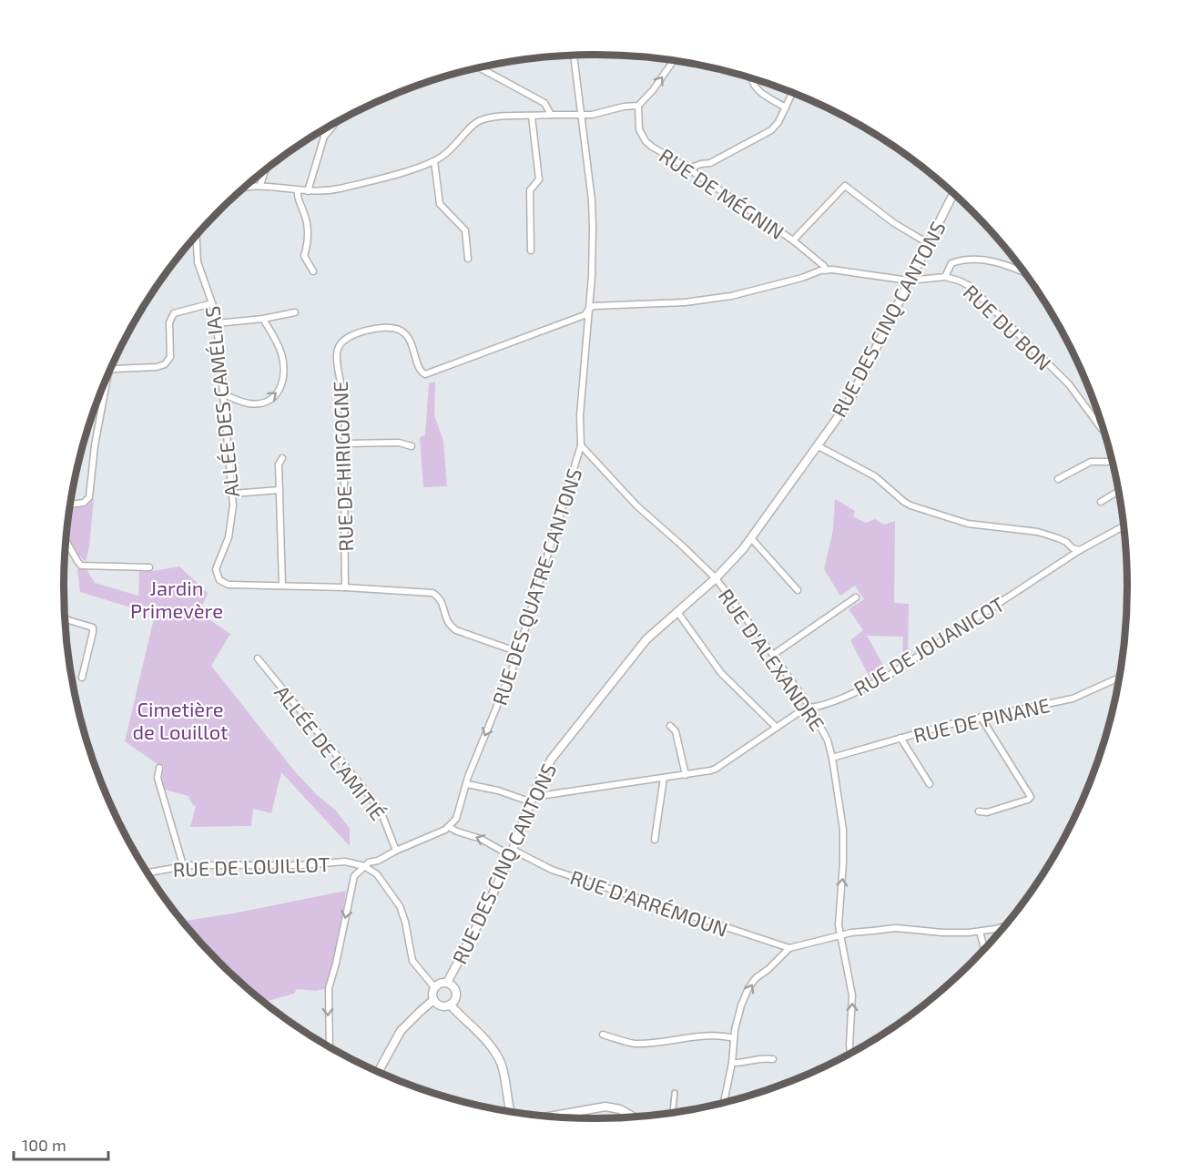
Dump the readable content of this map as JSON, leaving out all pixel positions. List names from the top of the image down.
{
  "streets": {
    "street": [
      "RUE DE MÉGNIN",
      "RUE DES CINQ CANTONS",
      "RUE DU BON",
      "ALLÉE DES CAMÉLIAS",
      "RUE DE HIRIGOGNE",
      "RUE DES QUATRE CANTONS",
      "RUE DE JOUANICOT",
      "RUE D'ALEXANDRE",
      "RUE DE PINANE",
      "ALLÉE DE L'AMITIÉ",
      "RUE DE LOUILLOT",
      "RUE D'ARRÉMOUN"
    ]
  },
  "crossings": [
    ["RUE DE MÉGNIN", "RUE DE HIRIGOGNE"],
    ["RUE DES CINQ CANTONS", "RUE DE HIRIGOGNE"],
    ["RUE DES CINQ CANTONS", "RUE DE JOUANICOT"],
    ["RUE DES CINQ CANTONS", "RUE D'ALEXANDRE"],
    ["RUE DES CINQ CANTONS", "RUE D'ARRÉMOUN"],
    ["RUE DU BON", "RUE DE HIRIGOGNE"],
    ["RUE DE HIRIGOGNE", "RUE DES QUATRE CANTONS"],
    ["RUE DES QUATRE CANTONS", "RUE D'ALEXANDRE"],
    ["RUE DES QUATRE CANTONS", "RUE D'ARRÉMOUN"],
    ["RUE DE JOUANICOT", "RUE D'ALEXANDRE"],
    ["RUE D'ALEXANDRE", "RUE DE PINANE"]
  ],
  "one_way": ["RUE D'ALEXANDRE"],
  "parks": ["Jardin Primevère", "Cimetière de Louillot"],
  "scale_bar": "100 m"
}
